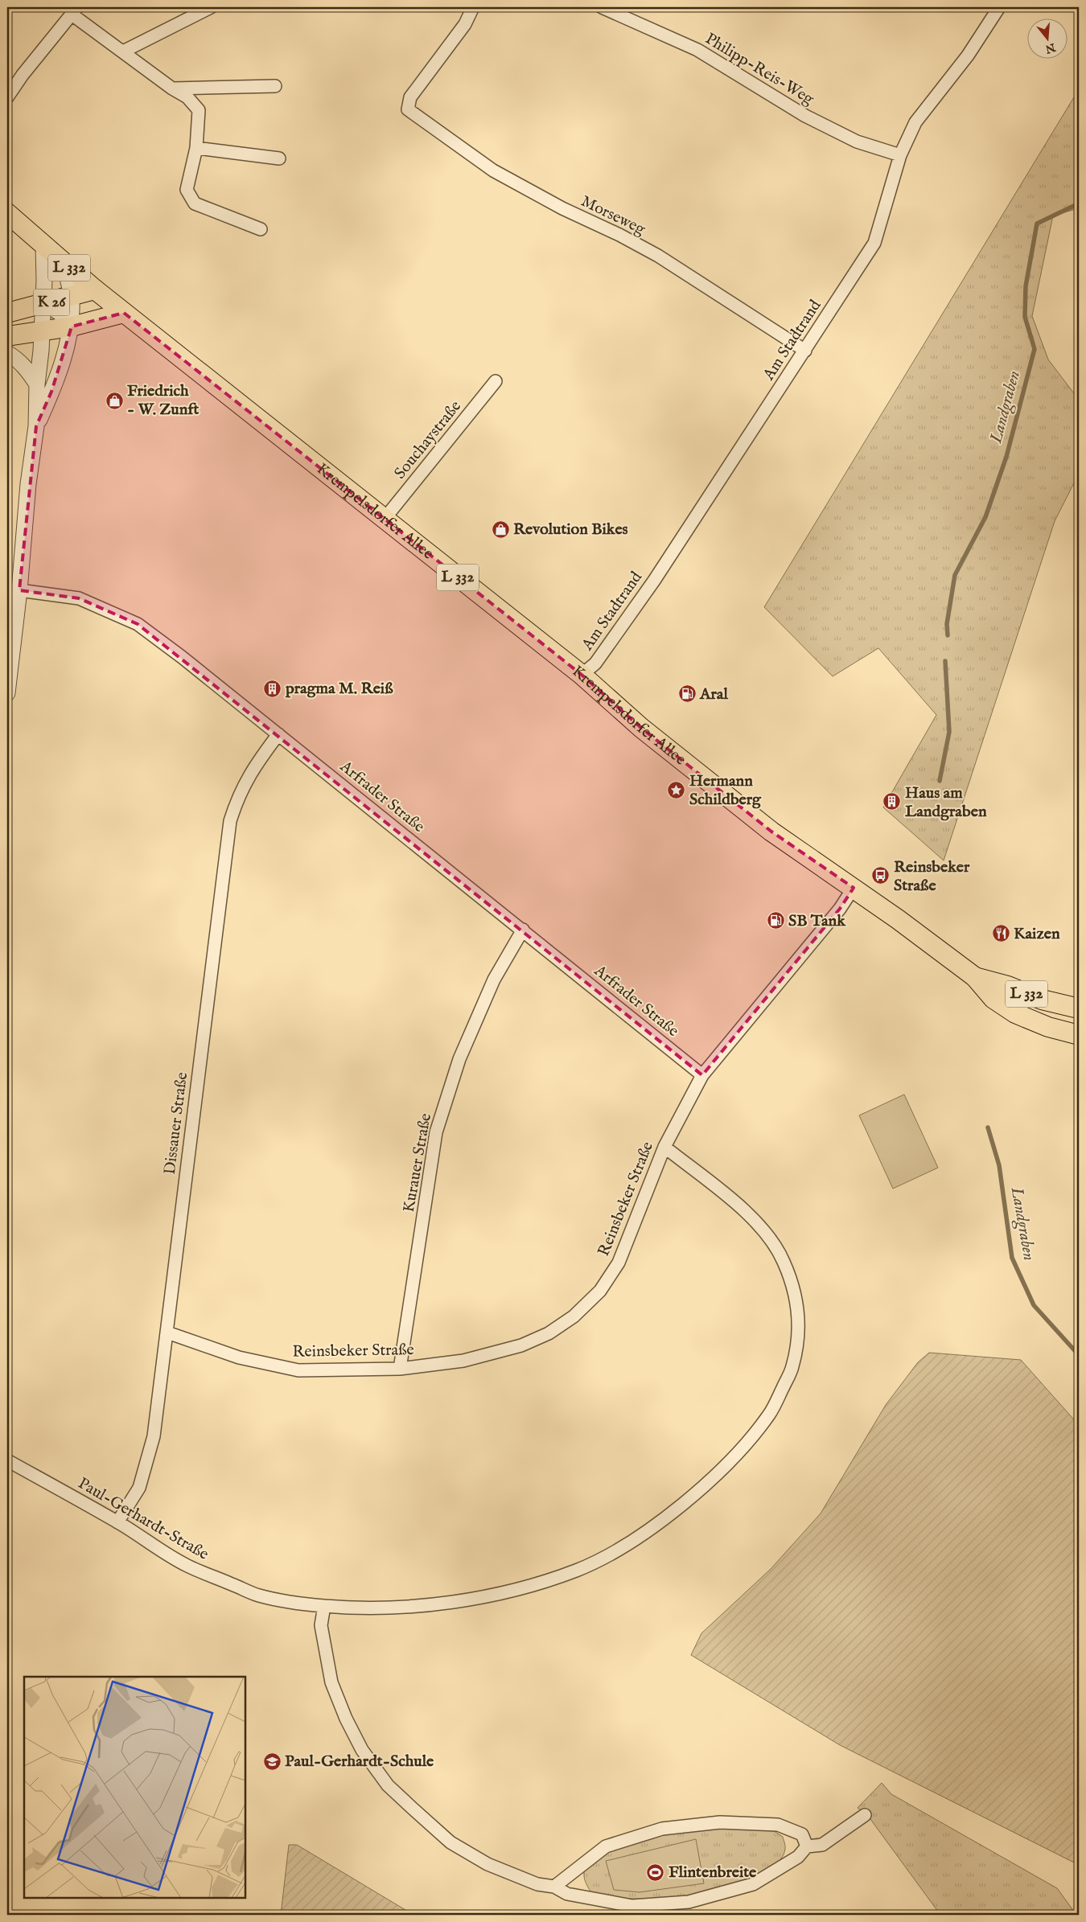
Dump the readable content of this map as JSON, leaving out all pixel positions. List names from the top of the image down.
{
  "streets": {
    "main road": ["L 332", "K 26", "Krempelsdorfer Allee"],
    "street": [
      "Philipp-Reis-Weg",
      "Morseweg",
      "Am Stadtrand",
      "Souchaystraße",
      "Arfrader Straße",
      "Dissauer Straße",
      "Kurauer Straße",
      "Reinsbeker Straße",
      "Paul-Gerhardt-Straße"
    ]
  },
  "crossings": [
    ["Philipp-Reis-Weg", "Am Stadtrand"],
    ["Morseweg", "Am Stadtrand"],
    ["L 332", "Krempelsdorfer Allee"],
    ["K 26", "Krempelsdorfer Allee"],
    ["Am Stadtrand", "Krempelsdorfer Allee"],
    ["Souchaystraße", "Krempelsdorfer Allee"],
    ["Krempelsdorfer Allee", "Reinsbeker Straße"],
    ["Arfrader Straße", "Dissauer Straße"],
    ["Arfrader Straße", "Kurauer Straße"],
    ["Arfrader Straße", "Reinsbeker Straße"],
    ["Dissauer Straße", "Reinsbeker Straße"],
    ["Dissauer Straße", "Paul-Gerhardt-Straße"],
    ["Kurauer Straße", "Reinsbeker Straße"],
    ["Reinsbeker Straße", "Paul-Gerhardt-Straße"]
  ],
  "water": ["Landgraben"],
  "places": {
    "shop": ["Friedrich - W. Zunft", "Revolution Bikes"],
    "building": ["pragma M. Reiß", "Haus am Landgraben"],
    "fuel station": ["Aral", "SB Tank"],
    "place": ["Hermann Schildberg"],
    "bus stop": ["Reinsbeker Straße"],
    "restaurant": ["Kaizen"],
    "school or university": ["Paul-Gerhardt-Schule"],
    "sports": ["Flintenbreite"]
  },
  "north": "bottom"
}
